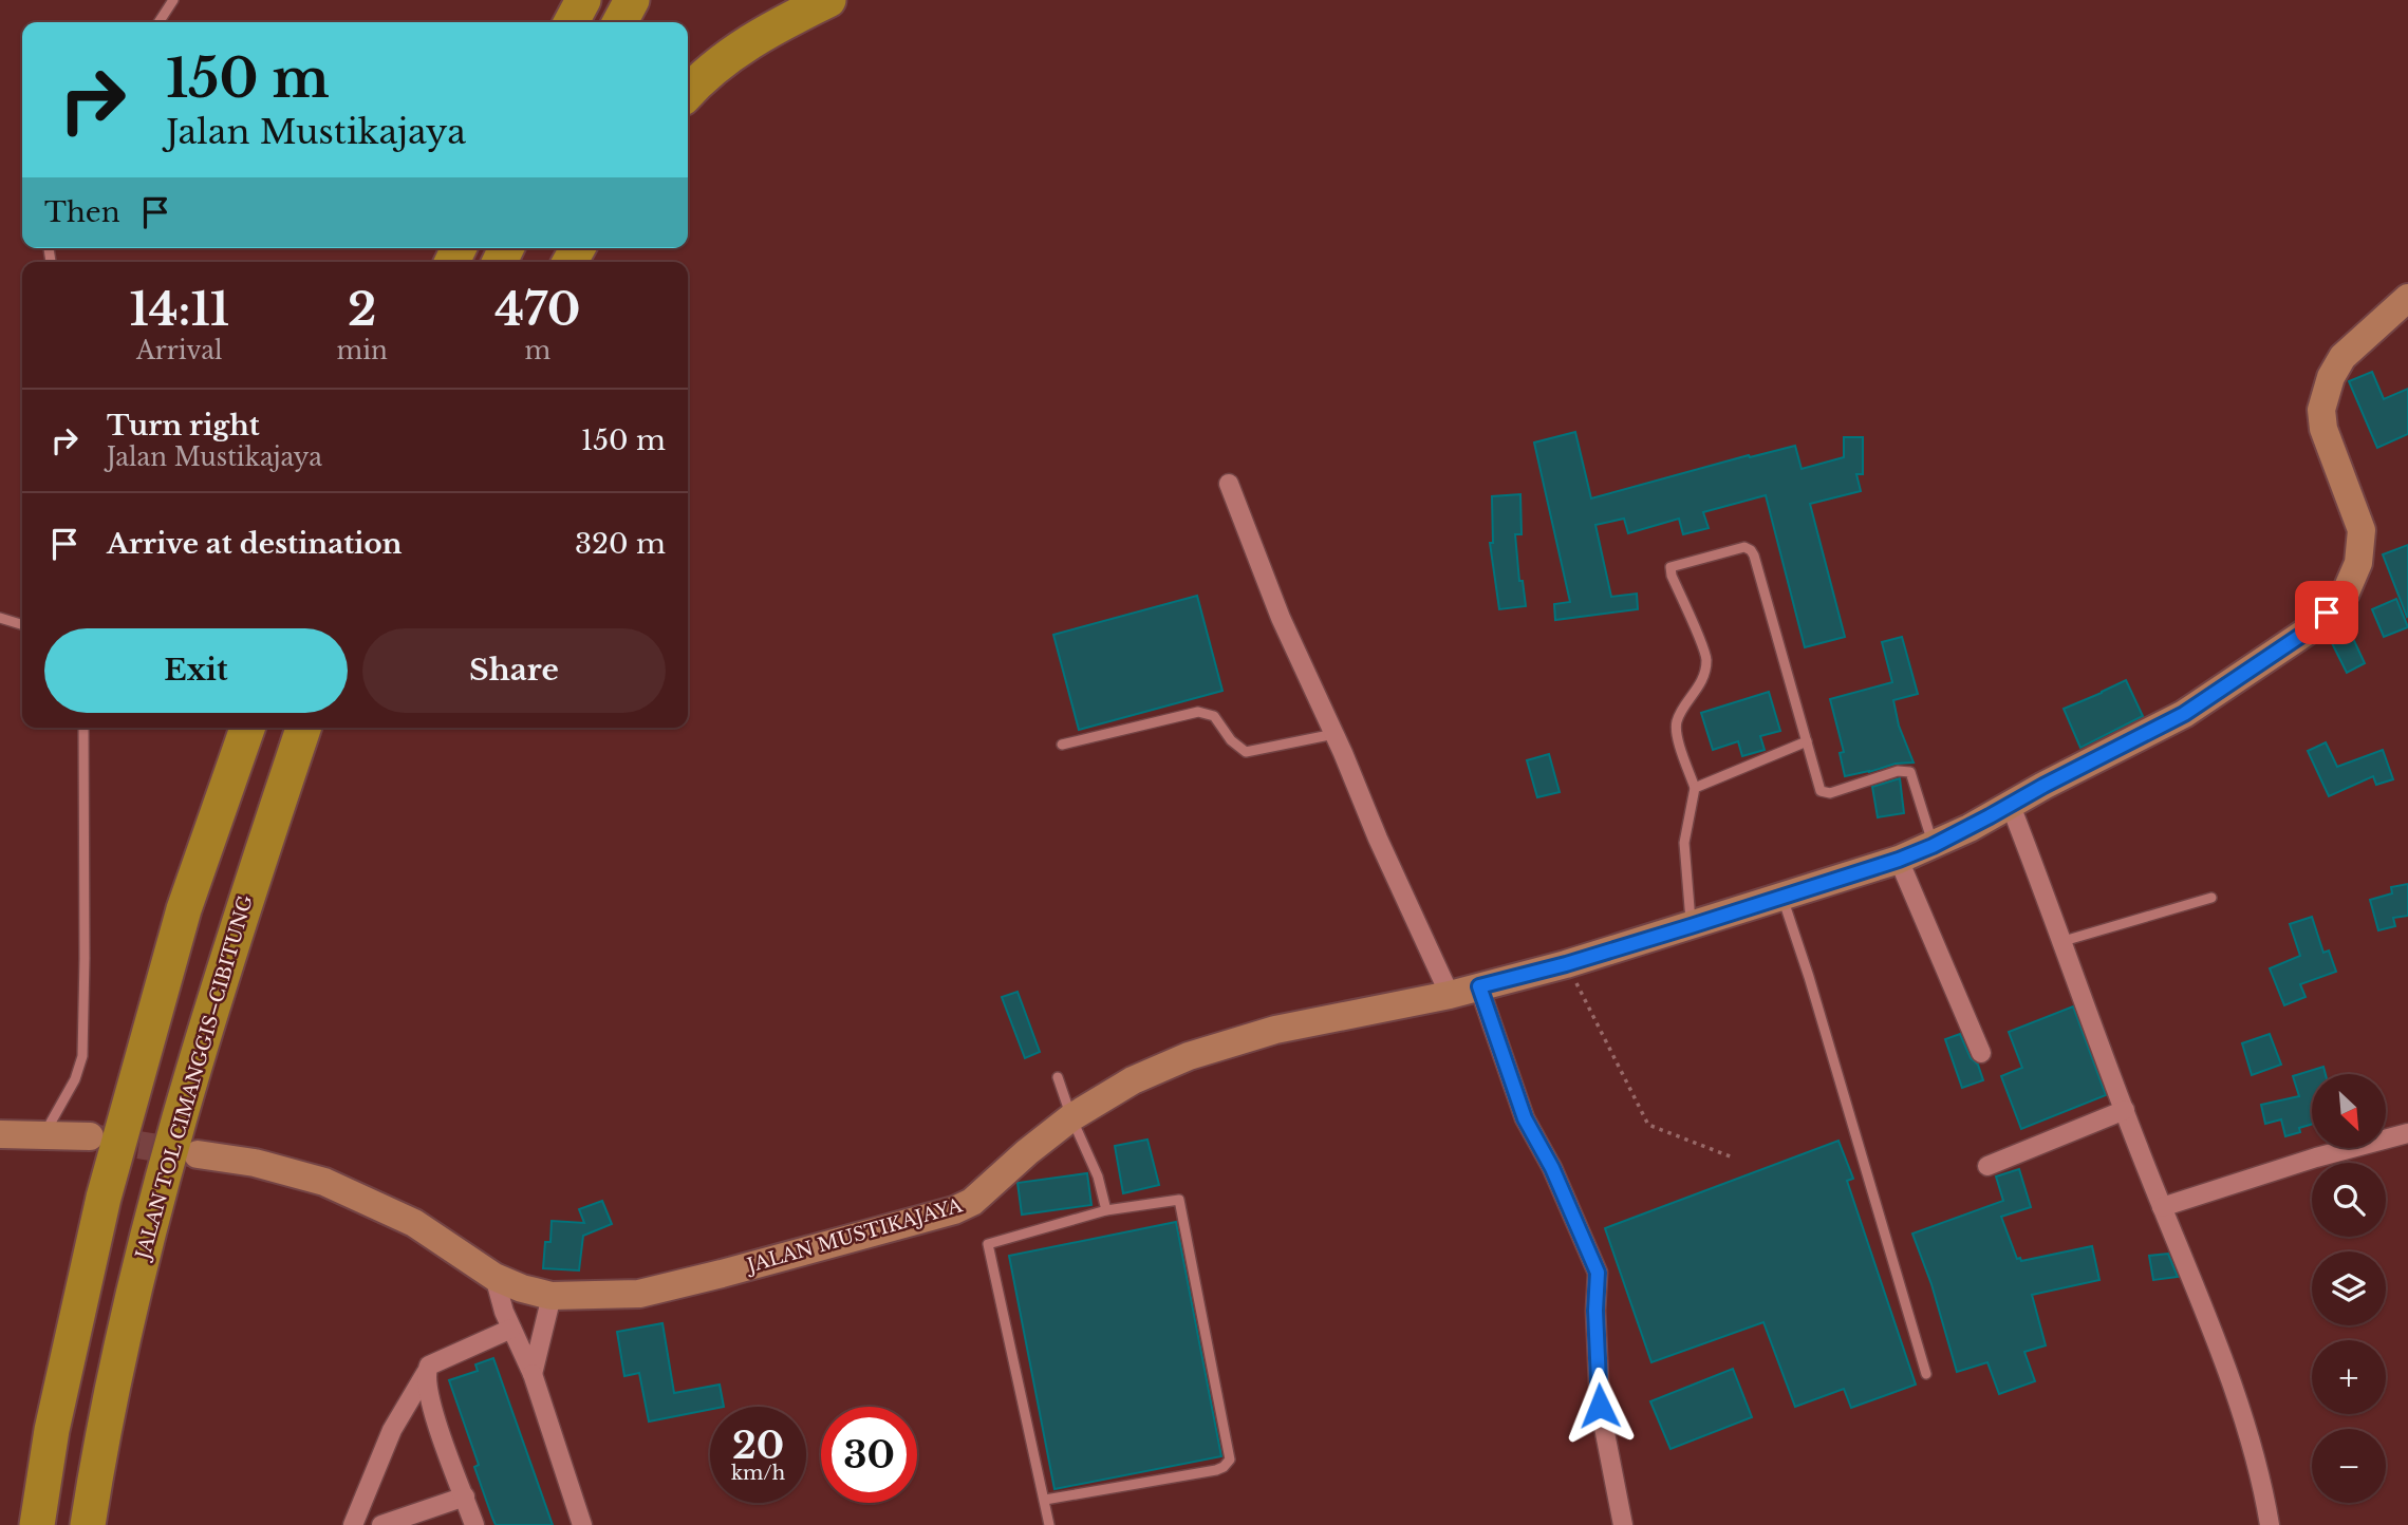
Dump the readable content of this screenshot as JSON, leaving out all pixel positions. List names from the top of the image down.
{
  "streets": {
    "highway": ["JALAN TOL CIMANGGIS–CIBITUNG"],
    "street": ["JALAN MUSTIKAJAYA"]
  },
  "north": "bottom right",
  "page": {
    "turn": ["150 m", "Jalan Mustikajaya"],
    "then": "Then",
    "eta": [
      "14:11",
      "Arrival",
      "2",
      "min",
      "470",
      "m"
    ],
    "list": [
      {
        "name": "Turn right",
        "note": "Jalan Mustikajaya",
        "value": "150 m"
      },
      {
        "name": "Arrive at destination",
        "value": "320 m"
      }
    ],
    "buttons": ["Exit", "Share"],
    "map_buttons": ["+", "−"],
    "speed": "20 km/h",
    "limit": "30"
  }
}
